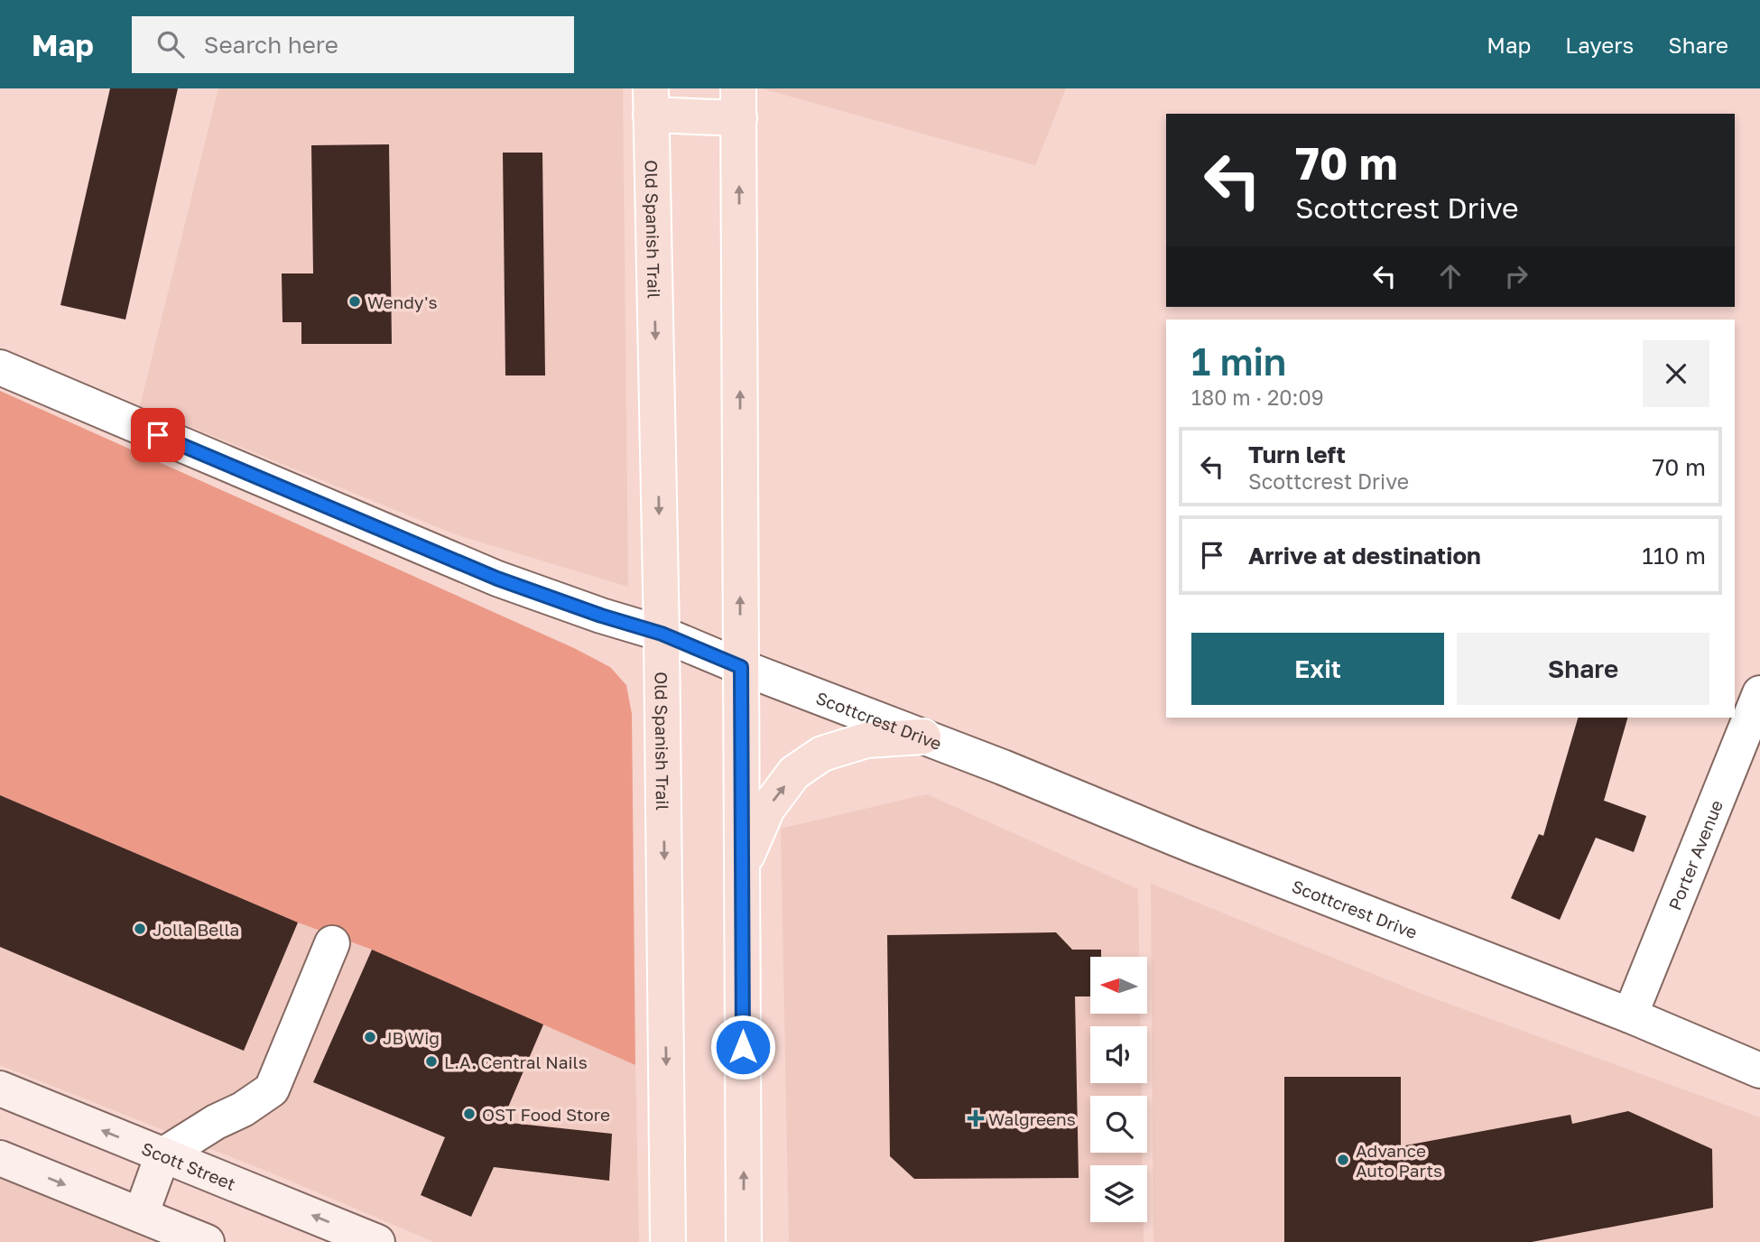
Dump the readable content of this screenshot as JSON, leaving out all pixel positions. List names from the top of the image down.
{
  "streets": {
    "main road": ["Old Spanish Trail", "Scott Street"],
    "street": ["Scottcrest Drive", "Porter Avenue"]
  },
  "crossings": [
    ["Old Spanish Trail", "Scottcrest Drive"],
    ["Scottcrest Drive", "Porter Avenue"]
  ],
  "places": {
    "other": [
      "Wendy's",
      "Jolla Bella",
      "JB Wig",
      "L.A. Central Nails",
      "OST Food Store",
      "Advance Auto Parts"
    ],
    "health": ["Walgreens"]
  },
  "north": "left",
  "page": {
    "header": "Map",
    "search": "Search here",
    "nav": ["Map", "Layers", "Share"],
    "turn": ["70 m", "Scottcrest Drive"],
    "heading": ["1 min", "180 m · 20:09"],
    "list": [
      {
        "name": "Turn left",
        "note": "Scottcrest Drive",
        "value": "70 m"
      },
      {
        "name": "Arrive at destination",
        "value": "110 m"
      }
    ],
    "buttons": ["Exit", "Share"]
  }
}
